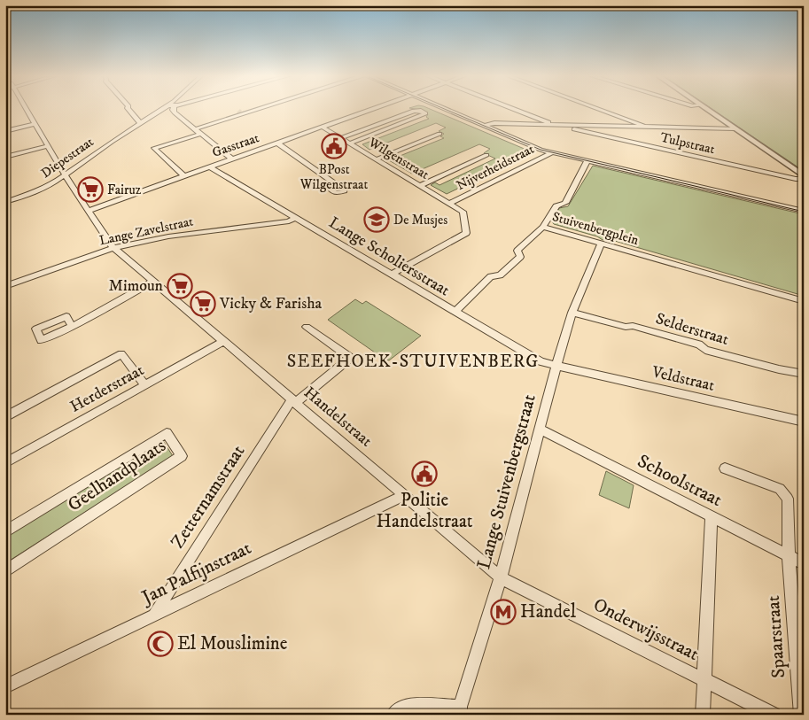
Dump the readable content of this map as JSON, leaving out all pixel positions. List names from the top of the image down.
{
  "streets": {
    "street": [
      "Tulpstraat",
      "Gasstraat",
      "Diepestraat",
      "Wilgenstraat",
      "Nijverheidstraat",
      "Stuivenbergplein",
      "Lange Zavelstraat",
      "Lange Scholiersstraat",
      "Selderstraat",
      "Veldstraat",
      "Herderstraat",
      "Handelstraat",
      "Geelhandplaats",
      "Schoolstraat",
      "Lange Stuivenbergstraat",
      "Zetternamstraat",
      "Jan Palfijnstraat",
      "Onderwijsstraat",
      "Spaarstraat"
    ]
  },
  "crossings": [
    ["Gasstraat", "Wilgenstraat"],
    ["Gasstraat", "Lange Scholiersstraat"],
    ["Gasstraat", "Handelstraat"],
    ["Diepestraat", "Handelstraat"],
    ["Wilgenstraat", "Nijverheidstraat"],
    ["Wilgenstraat", "Lange Scholiersstraat"],
    ["Stuivenbergplein", "Lange Stuivenbergstraat"],
    ["Lange Zavelstraat", "Lange Scholiersstraat"],
    ["Lange Zavelstraat", "Handelstraat"],
    ["Lange Scholiersstraat", "Veldstraat"],
    ["Lange Scholiersstraat", "Lange Stuivenbergstraat"],
    ["Selderstraat", "Lange Stuivenbergstraat"],
    ["Veldstraat", "Lange Stuivenbergstraat"],
    ["Herderstraat", "Handelstraat"],
    ["Handelstraat", "Lange Stuivenbergstraat"],
    ["Handelstraat", "Zetternamstraat"],
    ["Handelstraat", "Jan Palfijnstraat"],
    ["Handelstraat", "Onderwijsstraat"],
    ["Schoolstraat", "Lange Stuivenbergstraat"],
    ["Schoolstraat", "Spaarstraat"],
    ["Lange Stuivenbergstraat", "Onderwijsstraat"],
    ["Zetternamstraat", "Jan Palfijnstraat"]
  ],
  "districts": ["SEEFHOEK-STUIVENBERG"],
  "places": {
    "public building": ["BPost Wilgenstraat", "Politie Handelstraat"],
    "supermarket": ["Fairuz", "Mimoun", "Vicky & Farisha"],
    "school or university": ["De Musjes"],
    "metro station": ["Handel"],
    "mosque": ["El Mouslimine"]
  }
}
